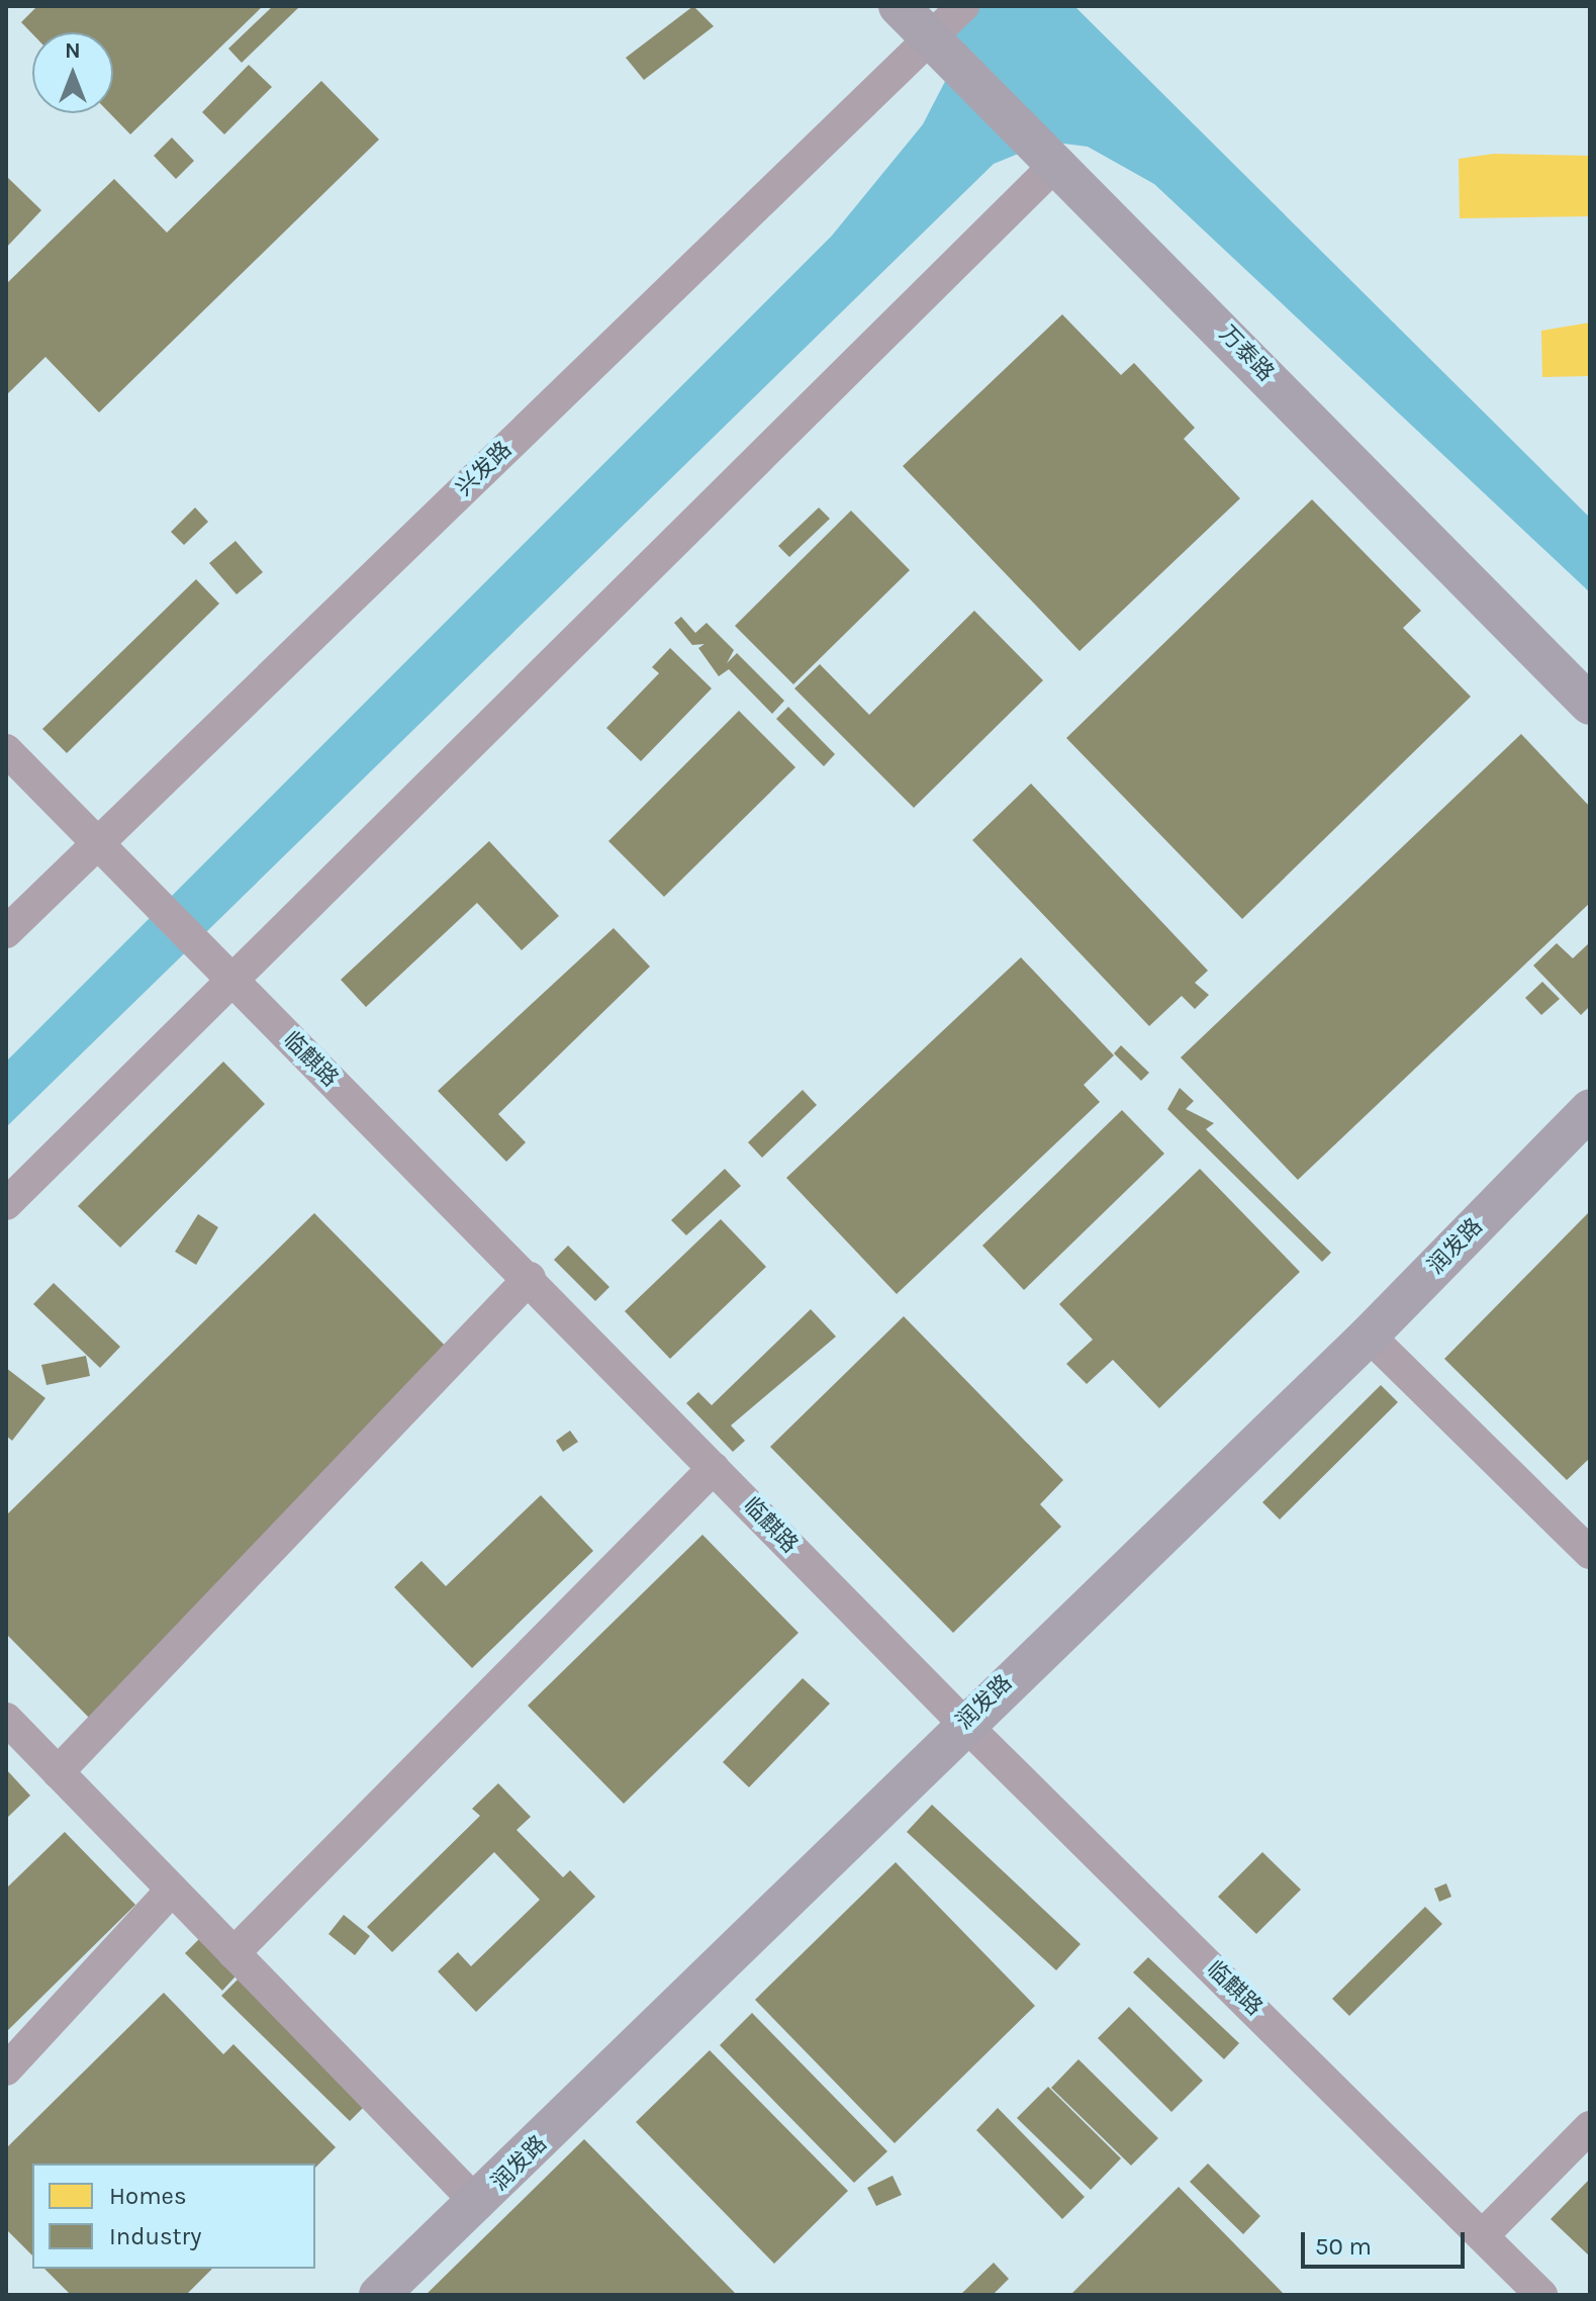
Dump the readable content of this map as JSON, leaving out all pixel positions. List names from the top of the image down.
{
  "streets": {
    "main road": ["万泰路", "润发路"],
    "street": ["兴发路", "临麒路"]
  },
  "crossings": [
    ["万泰路", "兴发路"],
    ["兴发路", "临麒路"],
    ["临麒路", "润发路"]
  ],
  "legend": ["Homes", "Industry"],
  "scale_bar": "50 m",
  "north": "top"
}
